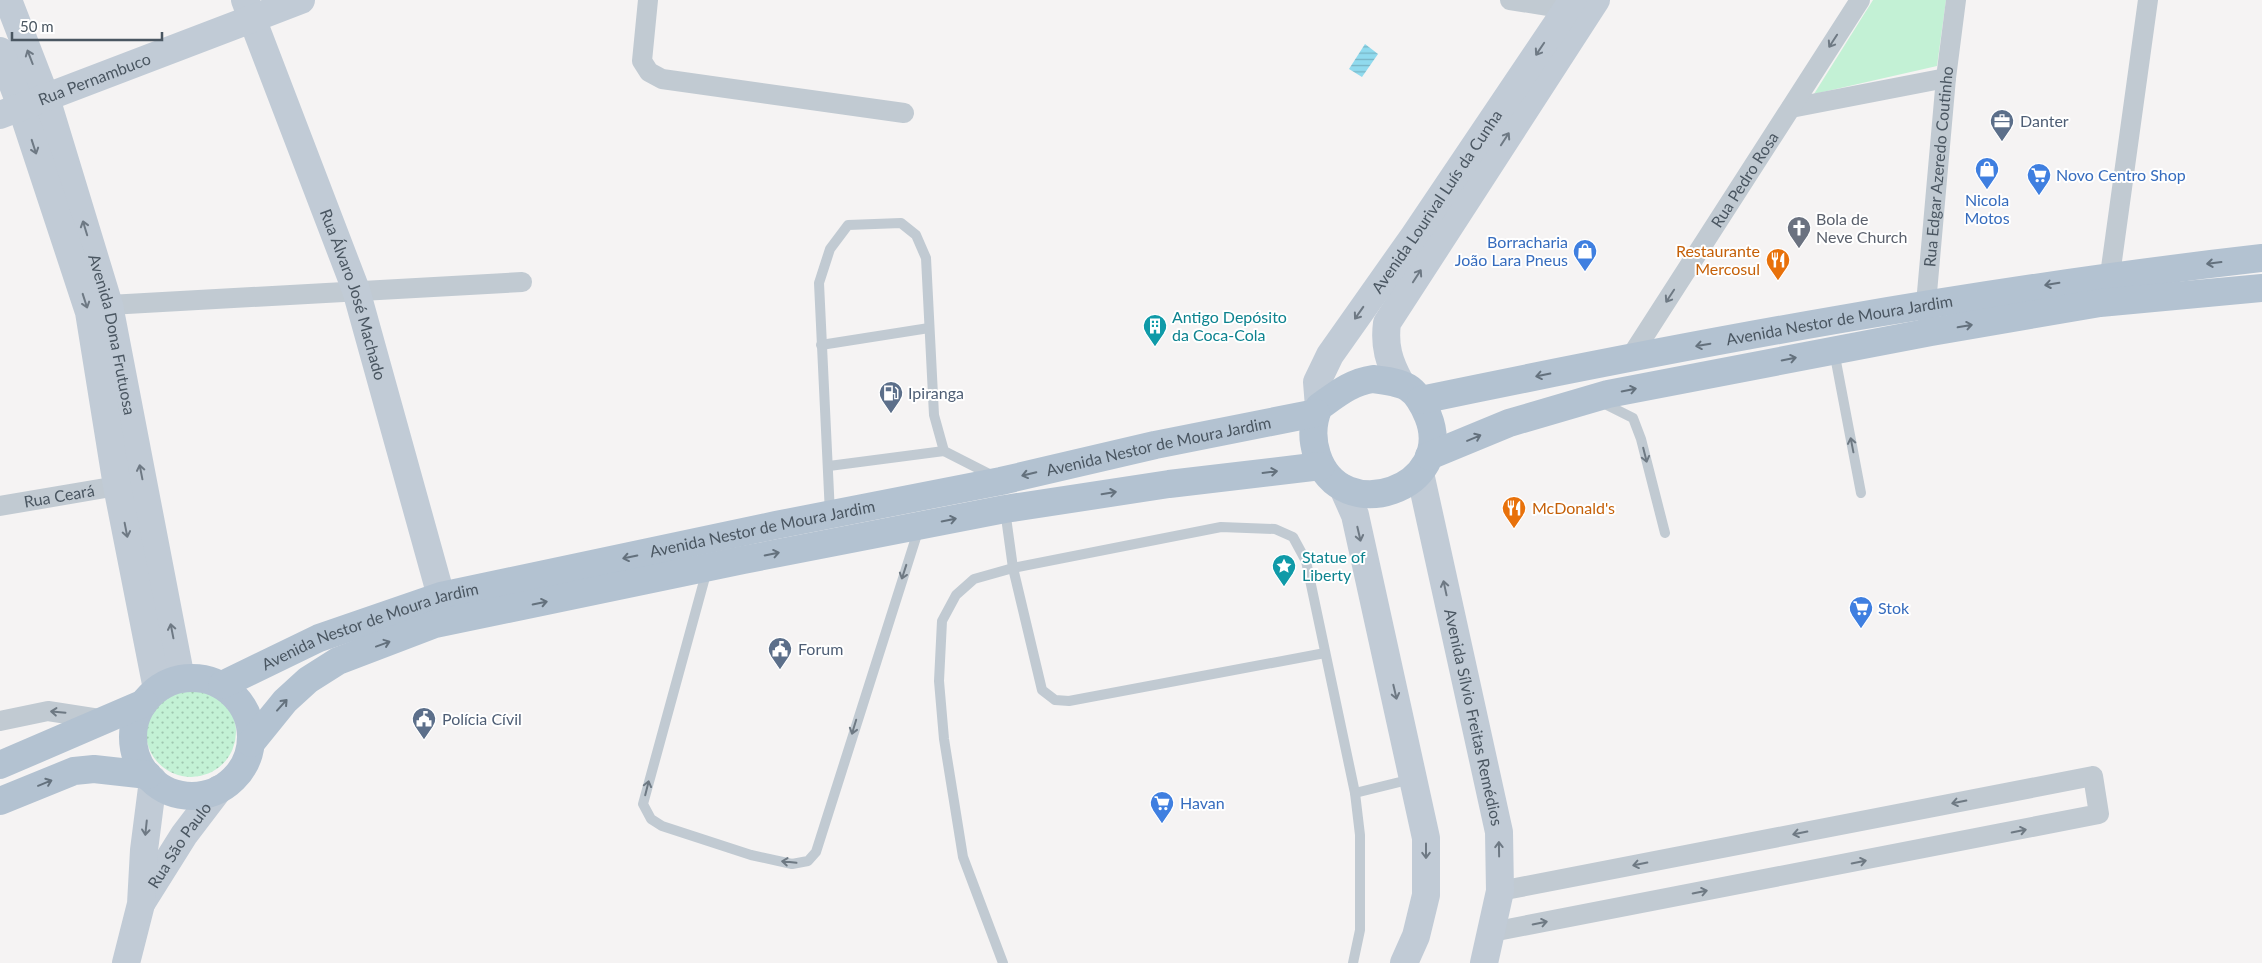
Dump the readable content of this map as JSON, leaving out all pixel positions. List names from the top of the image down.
{
  "streets": {
    "main road": ["Avenida Nestor de Moura Jardim"],
    "street": [
      "Rua Pernambuco",
      "Rua Edgar Azeredo Coutinho",
      "Rua Pedro Rosa",
      "Avenida Lourival Luís da Cunha",
      "Rua Álvaro José Machado",
      "Avenida Dona Frutuosa",
      "Rua Ceará",
      "Avenida Sílvio Freitas Remédios",
      "Rua São Paulo"
    ]
  },
  "crossings": [
    ["Rua Pernambuco", "Rua Álvaro José Machado"],
    ["Rua Pernambuco", "Avenida Dona Frutuosa"],
    ["Rua Edgar Azeredo Coutinho", "Avenida Nestor de Moura Jardim"],
    ["Rua Pedro Rosa", "Avenida Nestor de Moura Jardim"],
    ["Avenida Lourival Luís da Cunha", "Avenida Nestor de Moura Jardim"],
    ["Avenida Lourival Luís da Cunha", "Avenida Sílvio Freitas Remédios"],
    ["Rua Álvaro José Machado", "Avenida Nestor de Moura Jardim"],
    ["Avenida Nestor de Moura Jardim", "Avenida Dona Frutuosa"],
    ["Avenida Nestor de Moura Jardim", "Avenida Sílvio Freitas Remédios"],
    ["Avenida Nestor de Moura Jardim", "Rua São Paulo"],
    ["Avenida Dona Frutuosa", "Rua Ceará"],
    ["Avenida Dona Frutuosa", "Rua São Paulo"]
  ],
  "one_way": ["Rua Pedro Rosa", "Rua São Paulo"],
  "places": {
    "office": ["Danter"],
    "shop": ["Nicola Motos", "Borracharia João Lara Pneus"],
    "supermarket": ["Novo Centro Shop", "Stok", "Havan"],
    "church": ["Bola de Neve Church"],
    "restaurant": ["Restaurante Mercosul", "McDonald's"],
    "building": ["Antigo Depósito da Coca-Cola"],
    "fuel station": ["Ipiranga"],
    "place": ["Statue of Liberty"],
    "public building": ["Forum", "Polícia Cívil"]
  },
  "scale_bar": "50 m"
}
